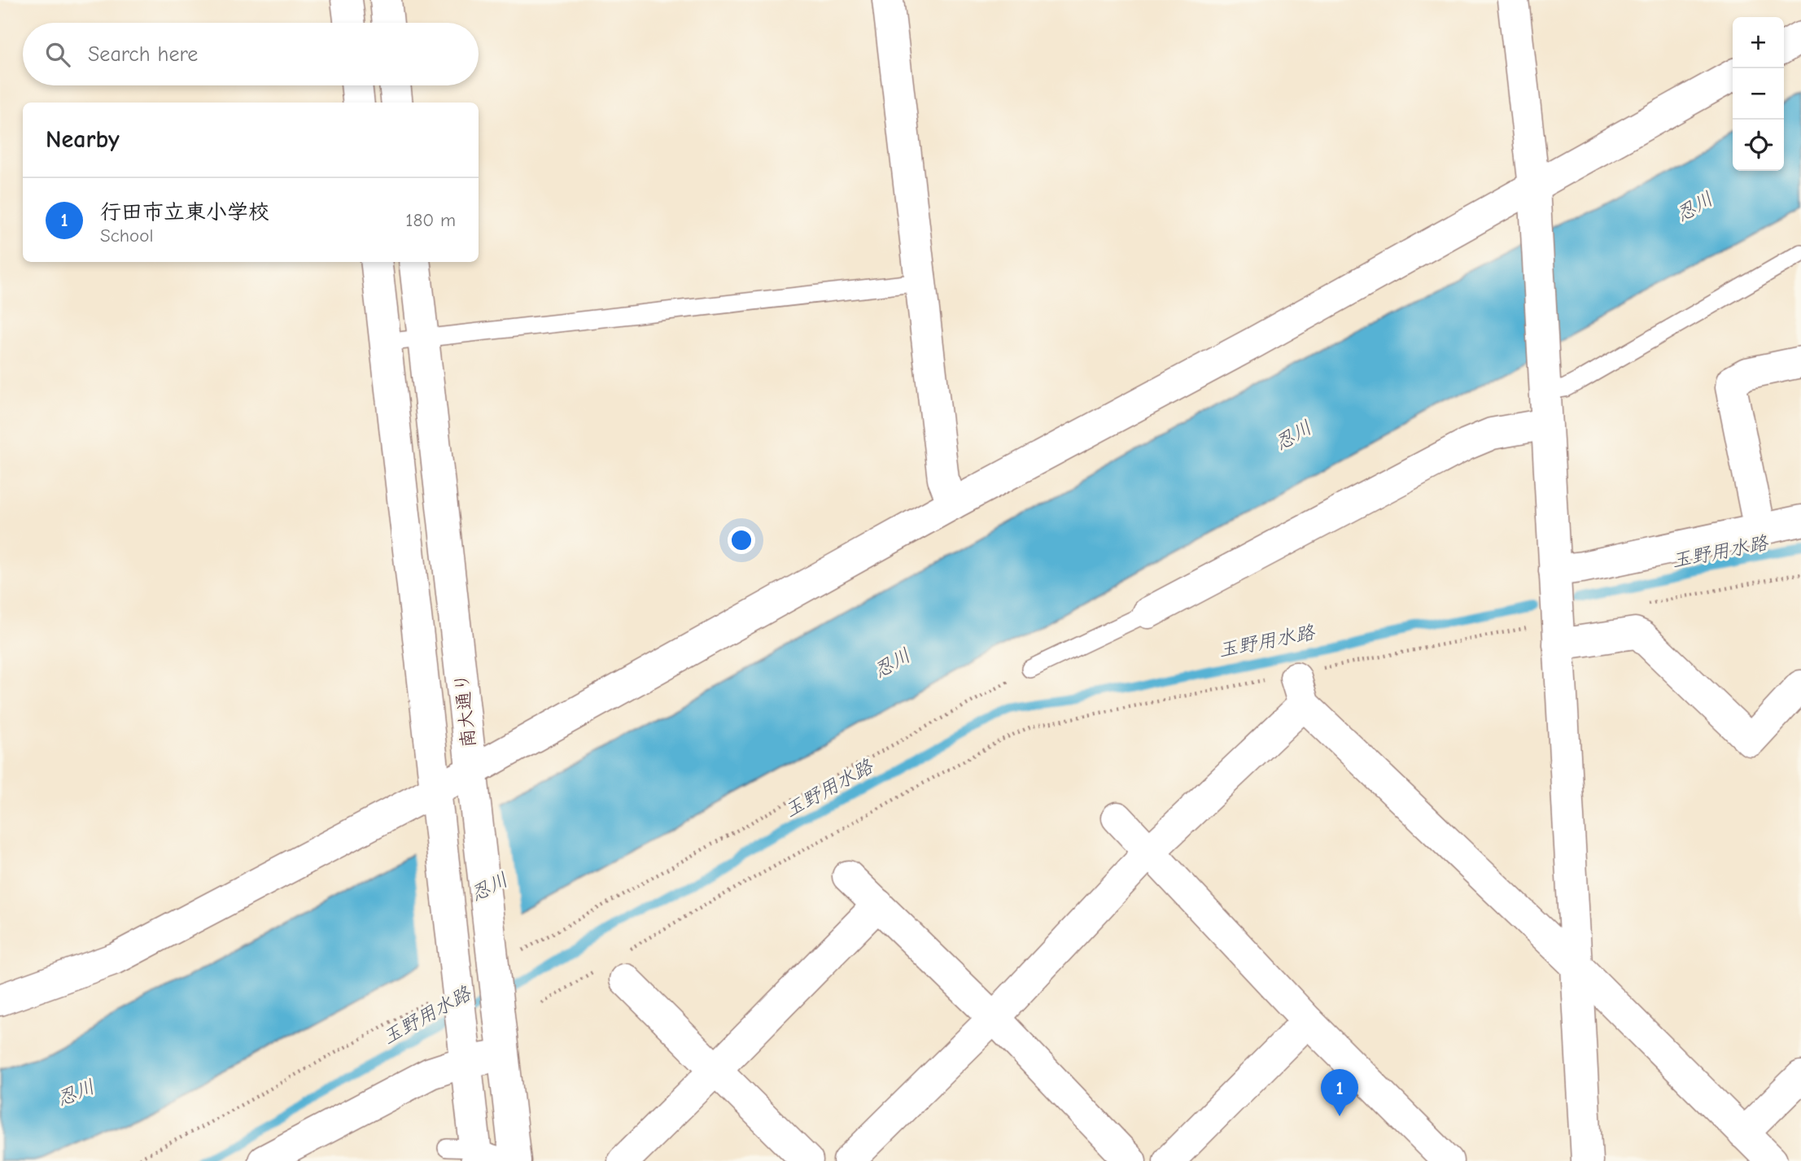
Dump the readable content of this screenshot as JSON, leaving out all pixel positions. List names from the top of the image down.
{
  "streets": {
    "street": ["南大通り"]
  },
  "water": ["忍川", "玉野用水路"],
  "page": {
    "map_buttons": ["+", "−"],
    "search": "Search here",
    "heading": "Nearby",
    "list": [
      {
        "mark": "1",
        "name": "行田市立東小学校",
        "note": "School",
        "value": "180 m"
      }
    ],
    "pins": "1"
  }
}
